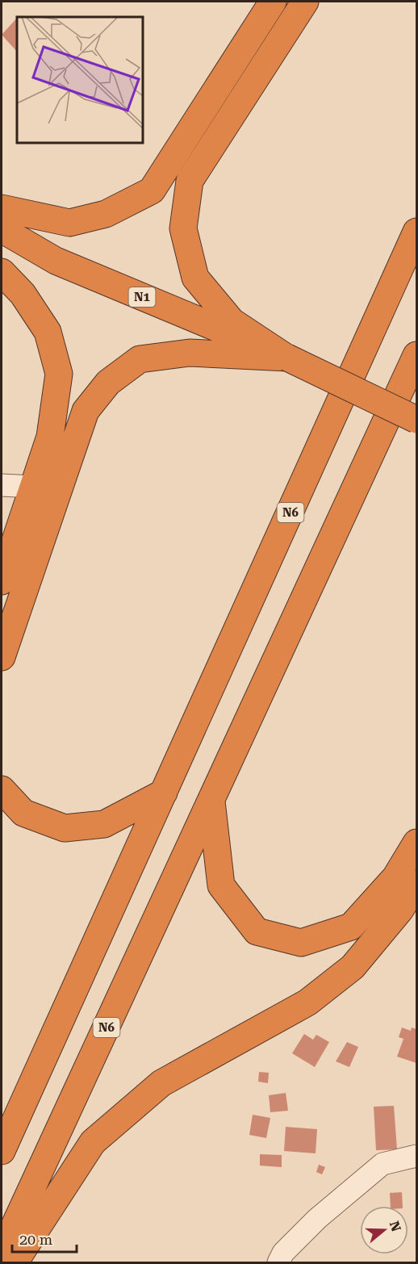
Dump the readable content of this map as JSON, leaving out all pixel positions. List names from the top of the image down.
{
  "streets": {
    "highway": ["N1", "N6"]
  },
  "scale_bar": "20 m",
  "north": "right"
}
